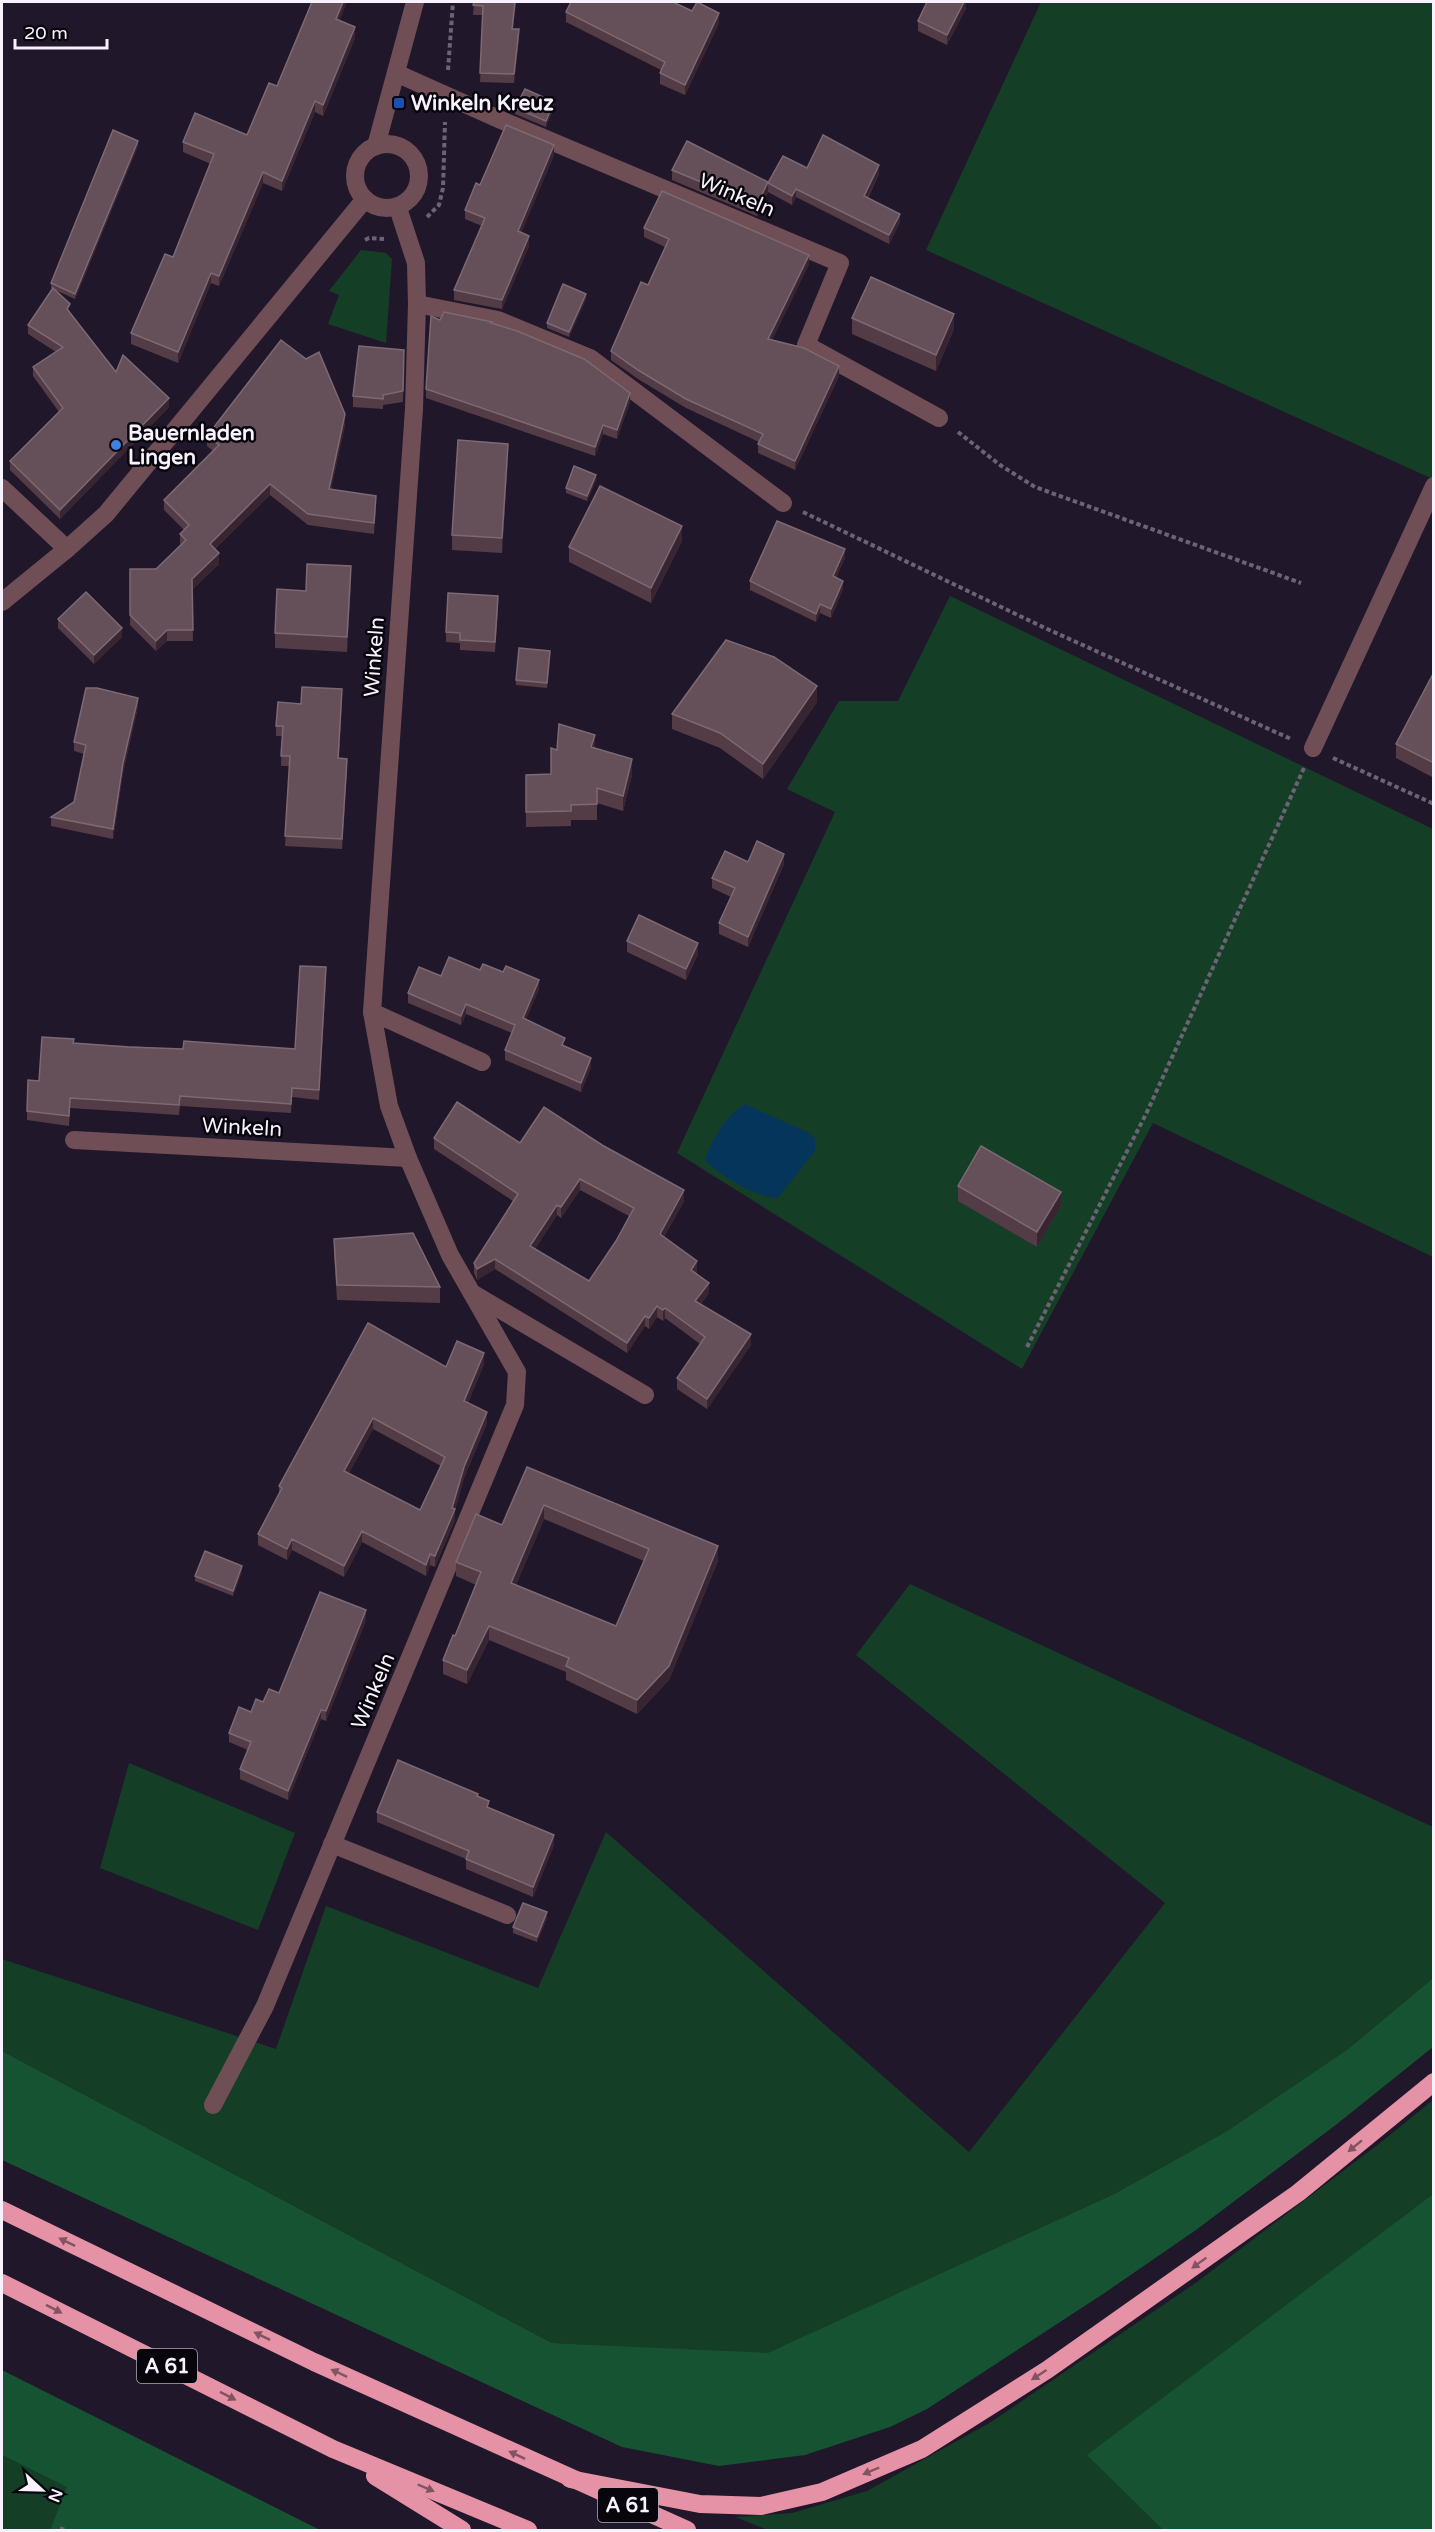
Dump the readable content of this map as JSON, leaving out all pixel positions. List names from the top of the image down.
{
  "streets": {
    "highway": ["A 61"],
    "street": ["Winkeln"]
  },
  "places": {
    "transit": ["Winkeln Kreuz"],
    "other": ["Bauernladen Lingen"]
  },
  "scale_bar": "20 m",
  "north": "right"
}
